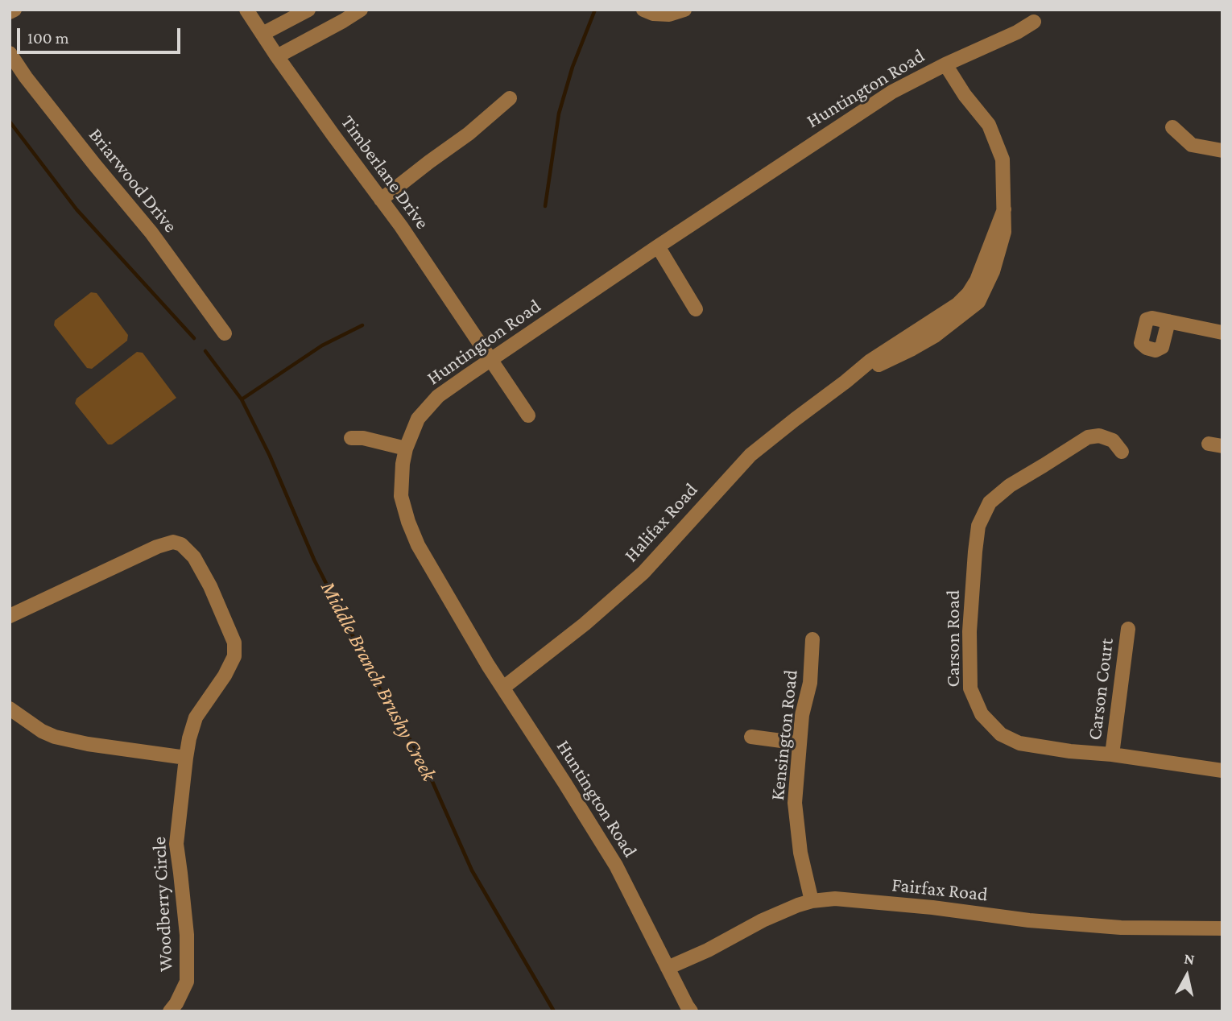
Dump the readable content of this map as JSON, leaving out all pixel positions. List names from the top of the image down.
{
  "streets": {
    "street": [
      "Huntington Road",
      "Timberlane Drive",
      "Briarwood Drive",
      "Halifax Road",
      "Carson Road",
      "Carson Court",
      "Kensington Road",
      "Fairfax Road",
      "Woodberry Circle"
    ]
  },
  "crossings": [
    ["Huntington Road", "Timberlane Drive"],
    ["Huntington Road", "Halifax Road"],
    ["Huntington Road", "Fairfax Road"],
    ["Carson Road", "Carson Court"],
    ["Kensington Road", "Fairfax Road"]
  ],
  "water": ["Middle Branch Brushy Creek"],
  "scale_bar": "100 m",
  "north": "top"
}
